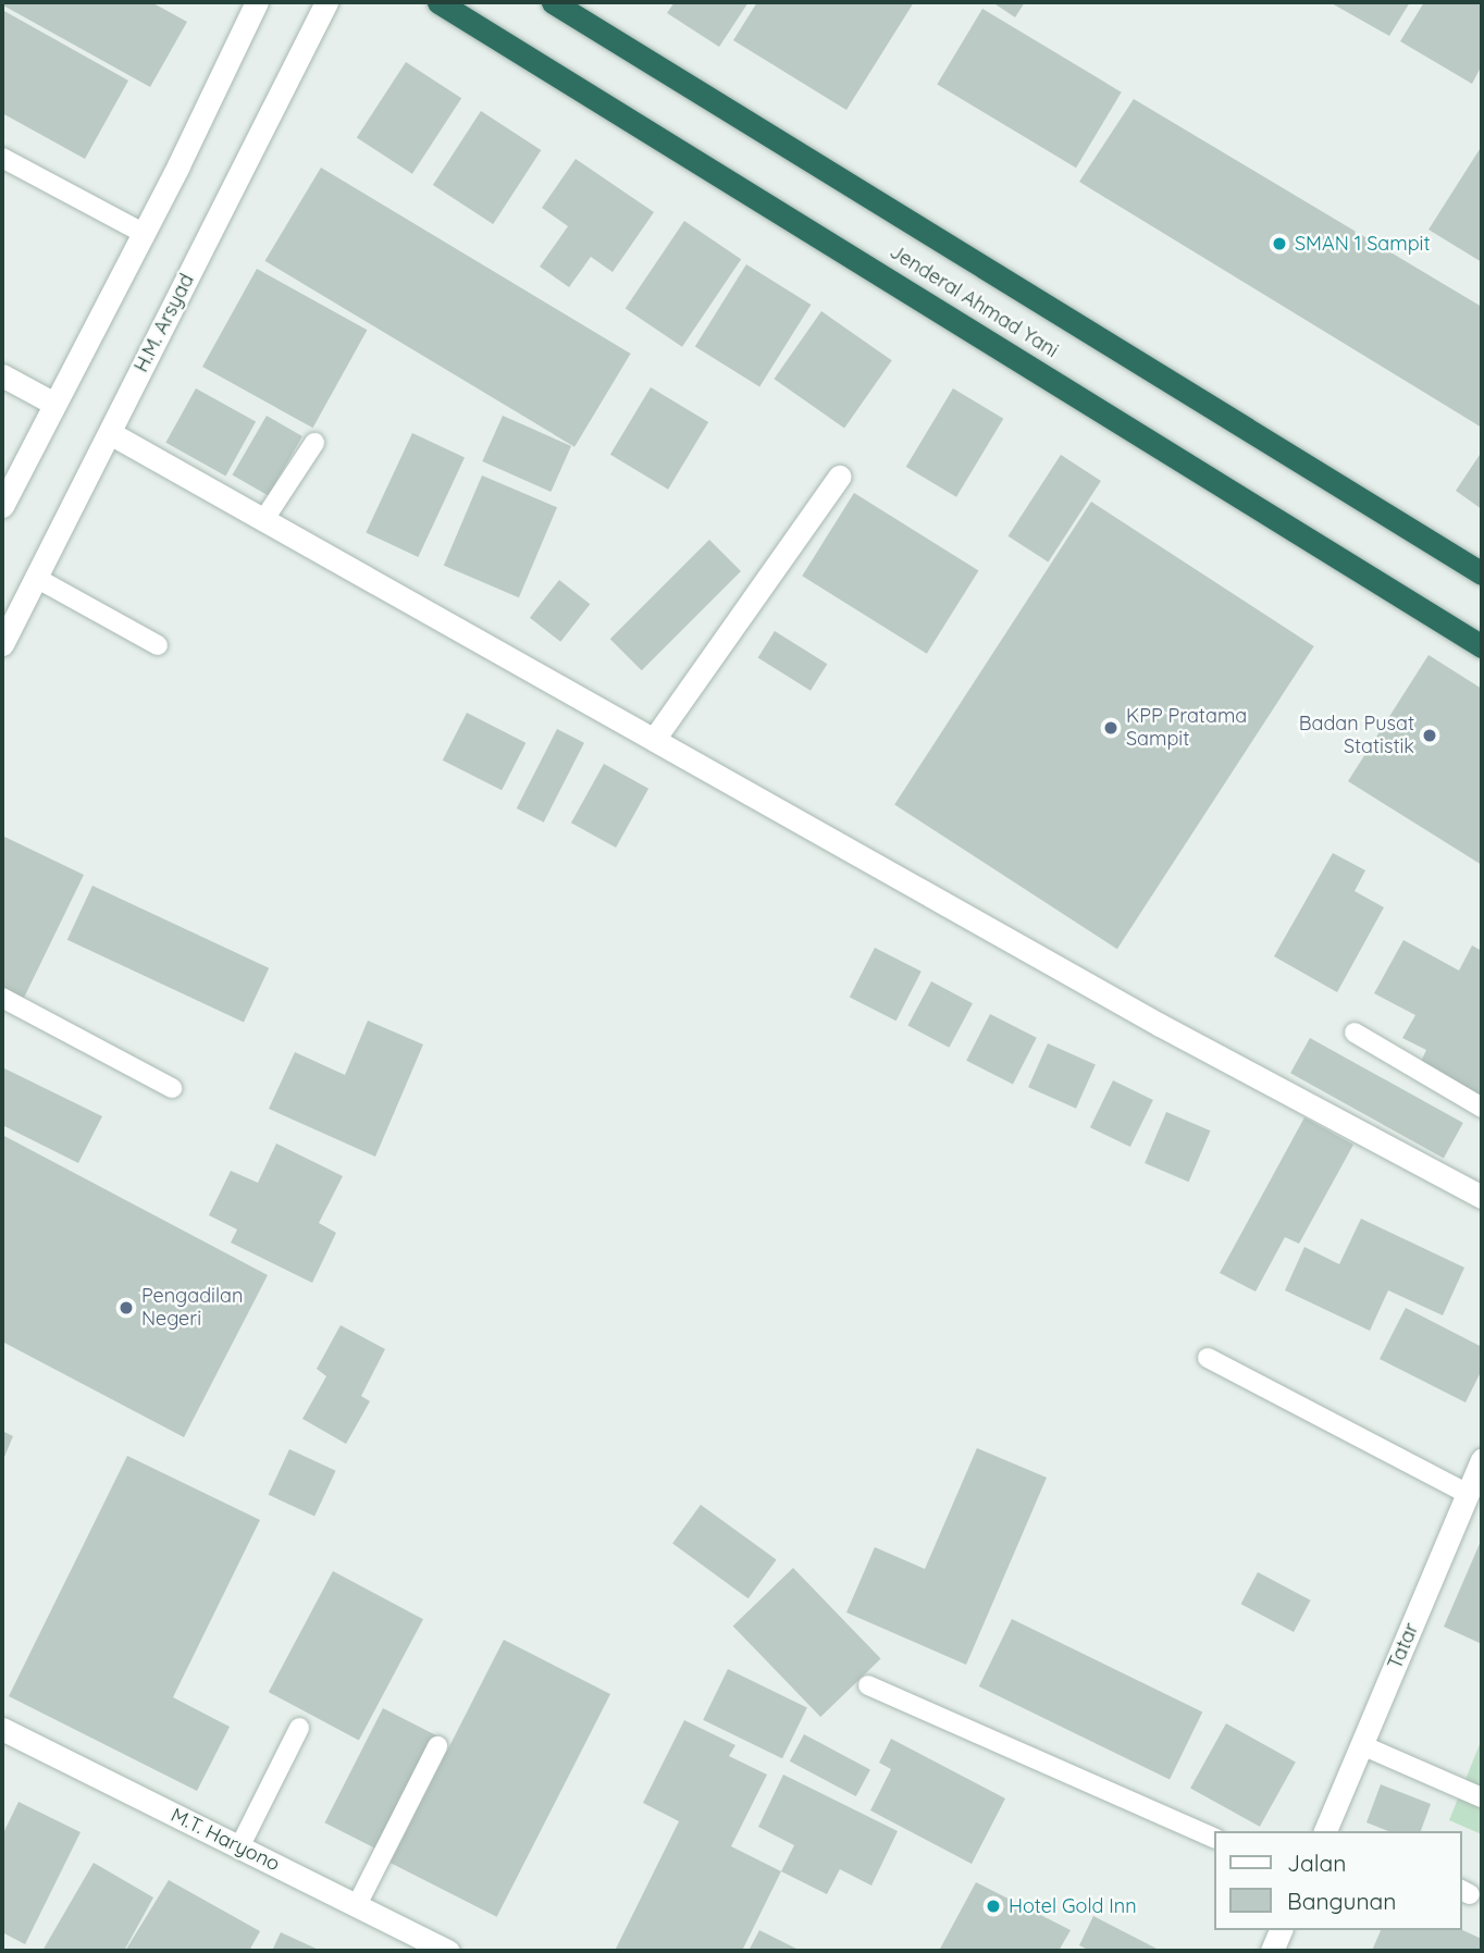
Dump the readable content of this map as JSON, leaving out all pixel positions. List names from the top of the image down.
{
  "streets": {
    "highway": ["Jenderal Ahmad Yani"],
    "street": ["H.M. Arsyad", "Tatar", "M.T. Haryono"]
  },
  "places": [
    "SMAN 1 Sampit",
    "KPP Pratama Sampit",
    "Badan Pusat Statistik",
    "Pengadilan Negeri",
    "Hotel Gold Inn"
  ],
  "legend": ["Jalan", "Bangunan"]
}
